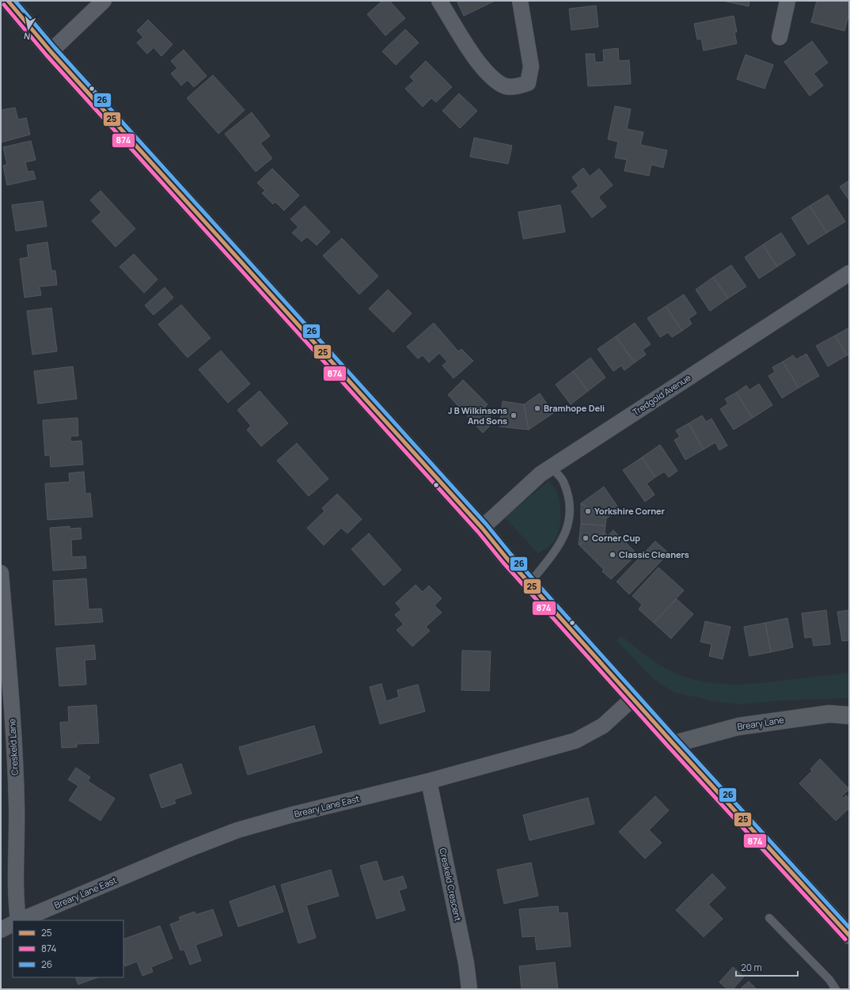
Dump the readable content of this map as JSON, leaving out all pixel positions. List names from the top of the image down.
{
  "streets": {
    "street": [
      "Tredgold Avenue",
      "Breary Lane",
      "Creskeld Lane",
      "Breary Lane East",
      "Creskeld Crescent"
    ]
  },
  "crossings": [
    ["Breary Lane East", "Creskeld Crescent"]
  ],
  "places": [
    "Bramhope Deli",
    "J B Wilkinsons And Sons",
    "Yorkshire Corner",
    "Corner Cup",
    "Classic Cleaners"
  ],
  "lines": ["transit line 25", "transit line 26", "transit line 874"],
  "legend": ["25", "874", "26"],
  "scale_bar": "20 m",
  "north": "bottom"
}
